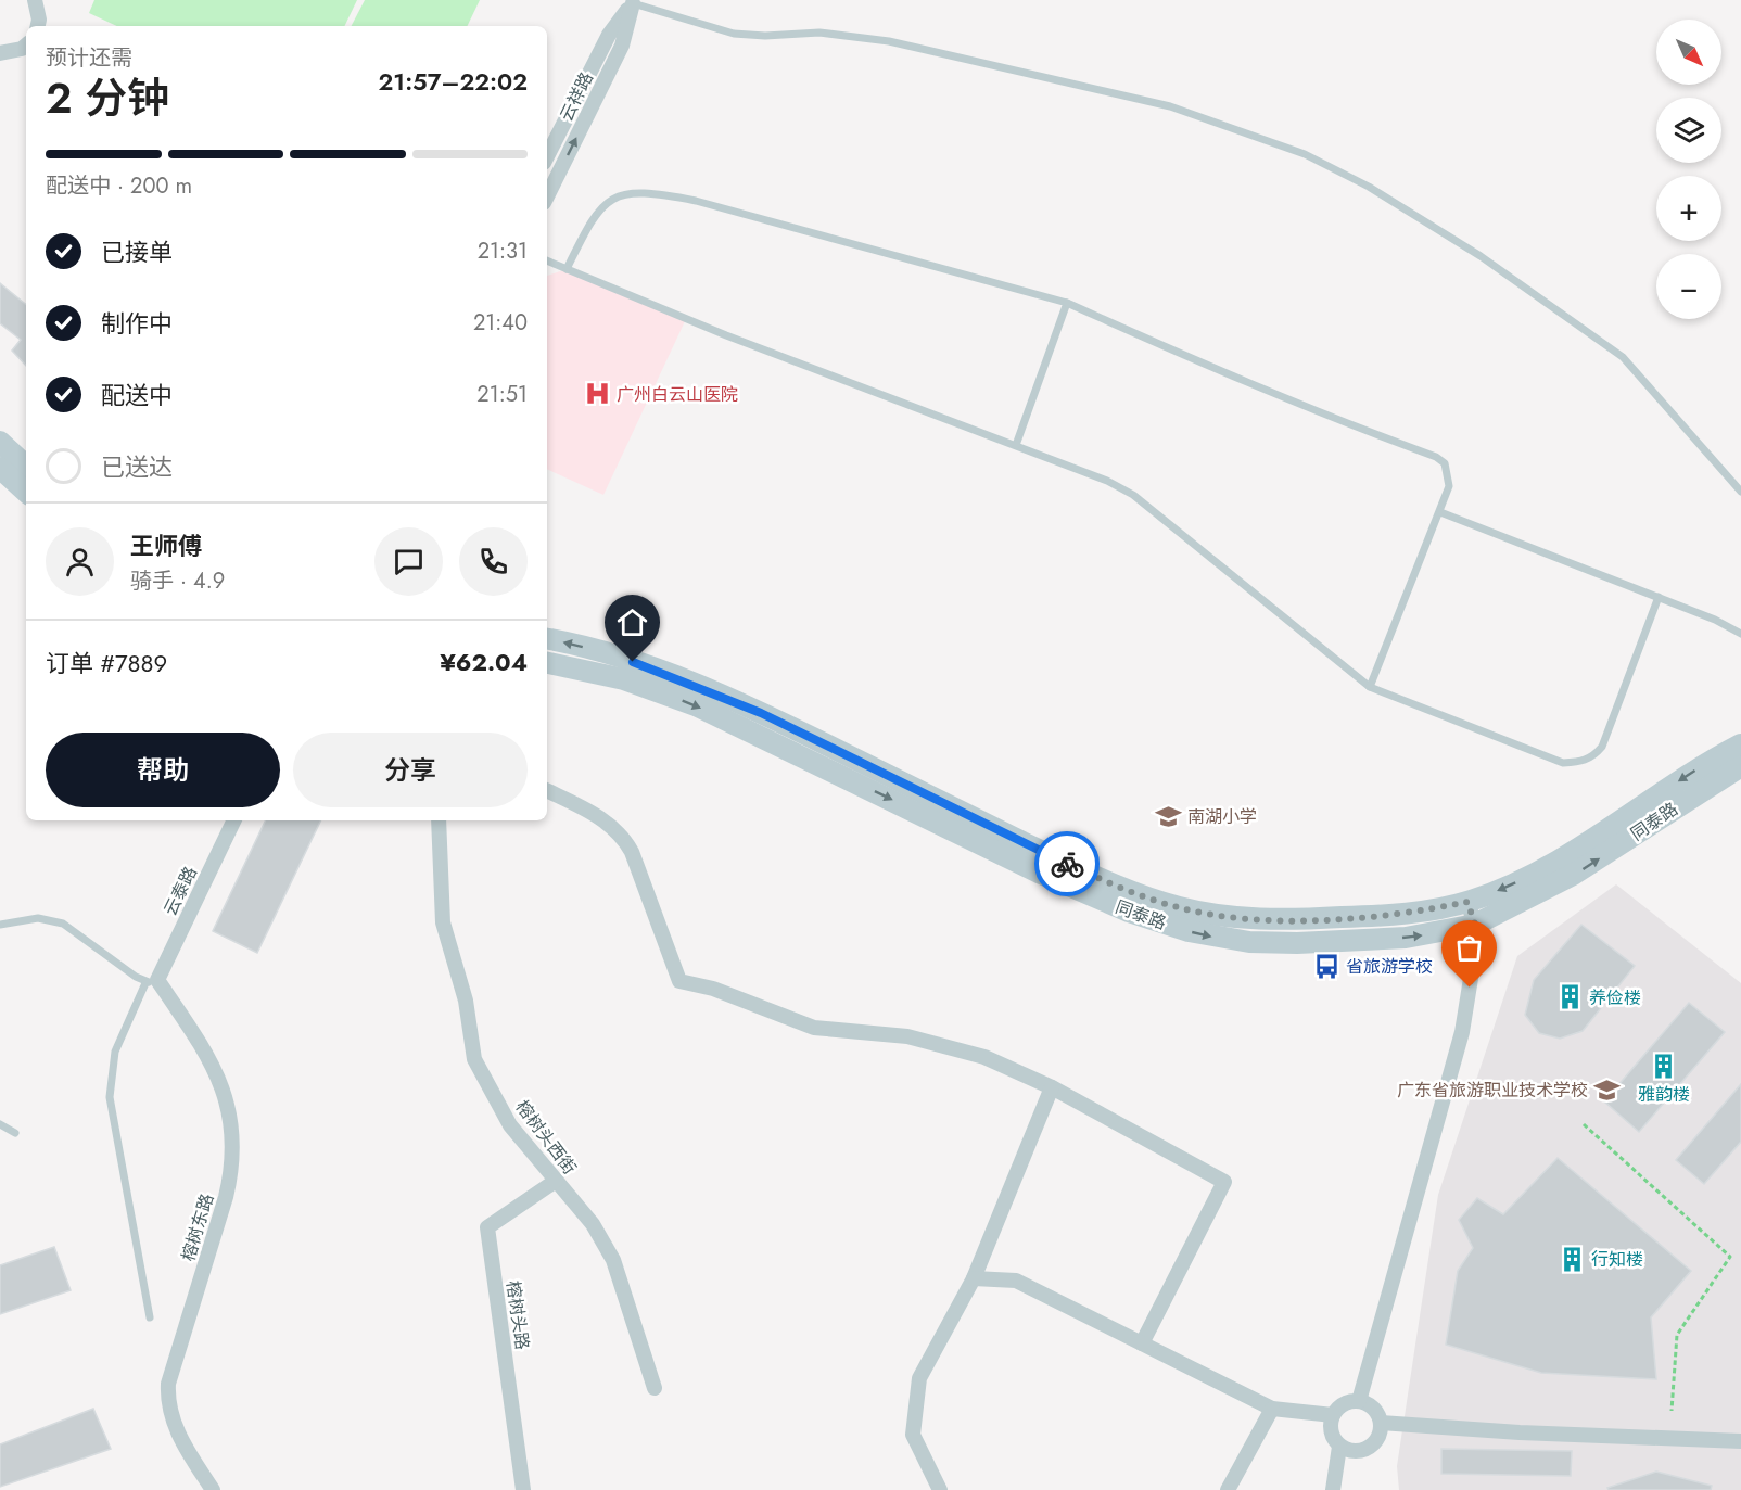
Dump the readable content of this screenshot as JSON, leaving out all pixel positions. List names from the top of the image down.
{
  "streets": {
    "main road": ["同泰路"],
    "street": [
      "云祥路",
      "云泰路",
      "榕树头西街",
      "榕树东路",
      "榕树头路"
    ]
  },
  "crossings": [
    ["云泰路", "榕树东路"],
    ["榕树头西街", "榕树头路"]
  ],
  "places": {
    "hospital": ["广州白云山医院"],
    "school or university": ["南湖小学", "广东省旅游职业技术学校"],
    "bus stop": ["省旅游学校"],
    "building": ["养俭楼", "雅韵楼", "行知楼"]
  },
  "north": "bottom right",
  "page": {
    "map_buttons": ["+", "−"],
    "heading": ["2 分钟", "预计还需", "21:57–22:02"],
    "panel": [
      "王师傅",
      "骑手 · 4.9",
      "订单 #7889",
      "¥62.04"
    ],
    "bar": "配送中 · 200 m",
    "list": [
      ["已接单", "21:31"],
      ["制作中", "21:40"],
      ["配送中", "21:51"],
      "已送达"
    ],
    "buttons": ["帮助", "分享"]
  }
}
